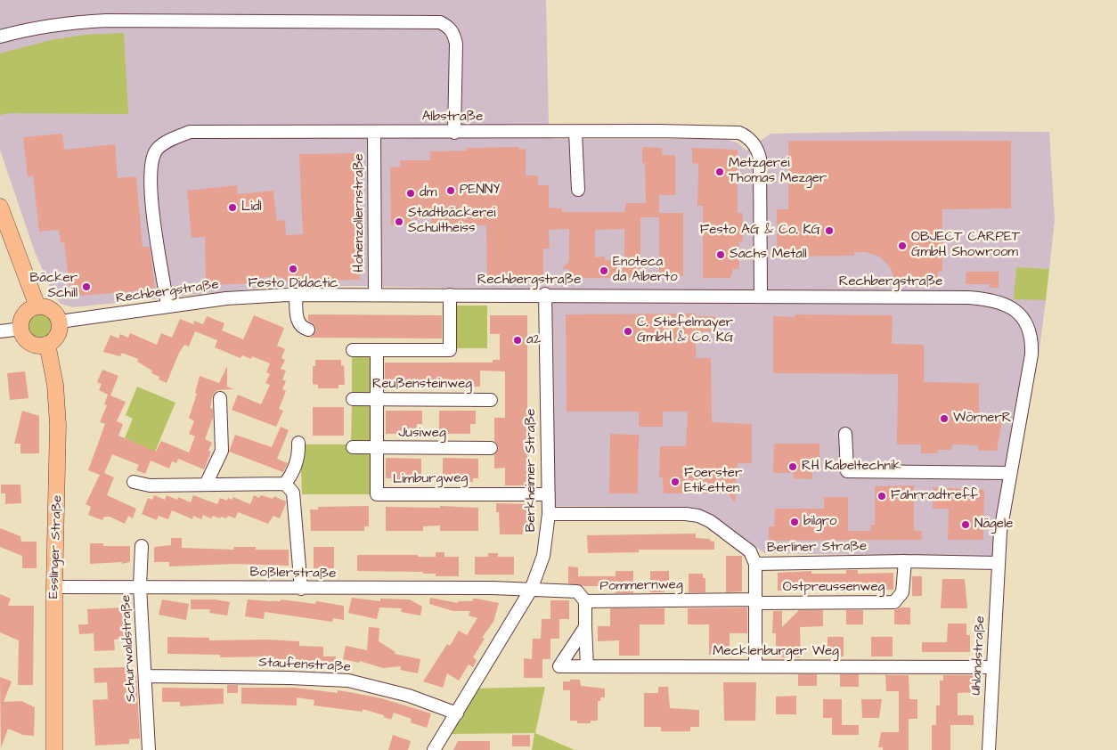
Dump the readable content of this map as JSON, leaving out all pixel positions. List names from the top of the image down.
{
  "streets": {
    "main road": ["Esslinger Straße"],
    "street": [
      "Albstraße",
      "Hohenzollernstraße",
      "Rechbergstraße",
      "Reußensteinweg",
      "Jusiweg",
      "Berkheimer Straße",
      "Limburgweg",
      "Berliner Straße",
      "Boßlerstraße",
      "Pommernweg",
      "Ostpreussenweg",
      "Schurwaldstraße",
      "Mecklenburger Weg",
      "Uhlandstraße",
      "Staufenstraße"
    ]
  },
  "crossings": [
    ["Albstraße", "Hohenzollernstraße"],
    ["Albstraße", "Rechbergstraße"],
    ["Hohenzollernstraße", "Rechbergstraße"],
    ["Rechbergstraße", "Berkheimer Straße"],
    ["Rechbergstraße", "Esslinger Straße"],
    ["Rechbergstraße", "Berliner Straße"],
    ["Rechbergstraße", "Uhlandstraße"],
    ["Reußensteinweg", "Limburgweg"],
    ["Jusiweg", "Limburgweg"],
    ["Berkheimer Straße", "Limburgweg"],
    ["Berkheimer Straße", "Berliner Straße"],
    ["Berkheimer Straße", "Boßlerstraße"],
    ["Berkheimer Straße", "Pommernweg"],
    ["Berkheimer Straße", "Staufenstraße"],
    ["Esslinger Straße", "Boßlerstraße"],
    ["Berliner Straße", "Ostpreussenweg"],
    ["Berliner Straße", "Uhlandstraße"],
    ["Boßlerstraße", "Pommernweg"],
    ["Boßlerstraße", "Schurwaldstraße"],
    ["Pommernweg", "Ostpreussenweg"],
    ["Schurwaldstraße", "Staufenstraße"],
    ["Mecklenburger Weg", "Uhlandstraße"]
  ],
  "places": [
    "Metzgerei Thomas Mezger",
    "PENNY",
    "dm",
    "Lidl",
    "Stadtbäckerei Schultheiss",
    "Festo AG & Co. KG",
    "OBJECT CARPET GmbH Showroom",
    "Sachs Metall",
    "Festo Didactic",
    "Enoteca da Alberto",
    "Bäcker Schill",
    "C. Stiefelmayer GmbH & Co. KG",
    "a2",
    "WörnerR",
    "RH Kabeltechnik",
    "Foerster Etiketten",
    "Fahrradtreff",
    "bilgro",
    "Nägele"
  ]
}
